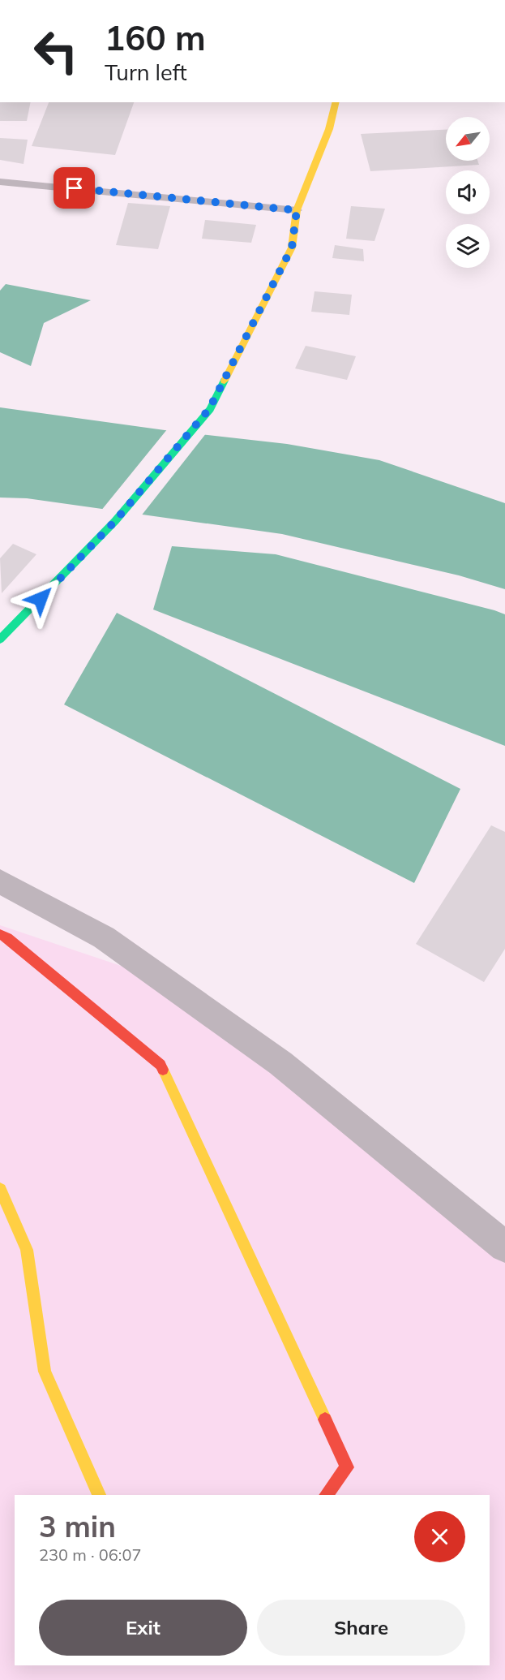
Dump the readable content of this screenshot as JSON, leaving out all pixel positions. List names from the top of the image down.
{
  "north": "bottom left",
  "page": {
    "turn": ["160 m", "Turn left"],
    "heading": ["3 min", "230 m · 06:07"],
    "buttons": ["Exit", "Share"]
  }
}
